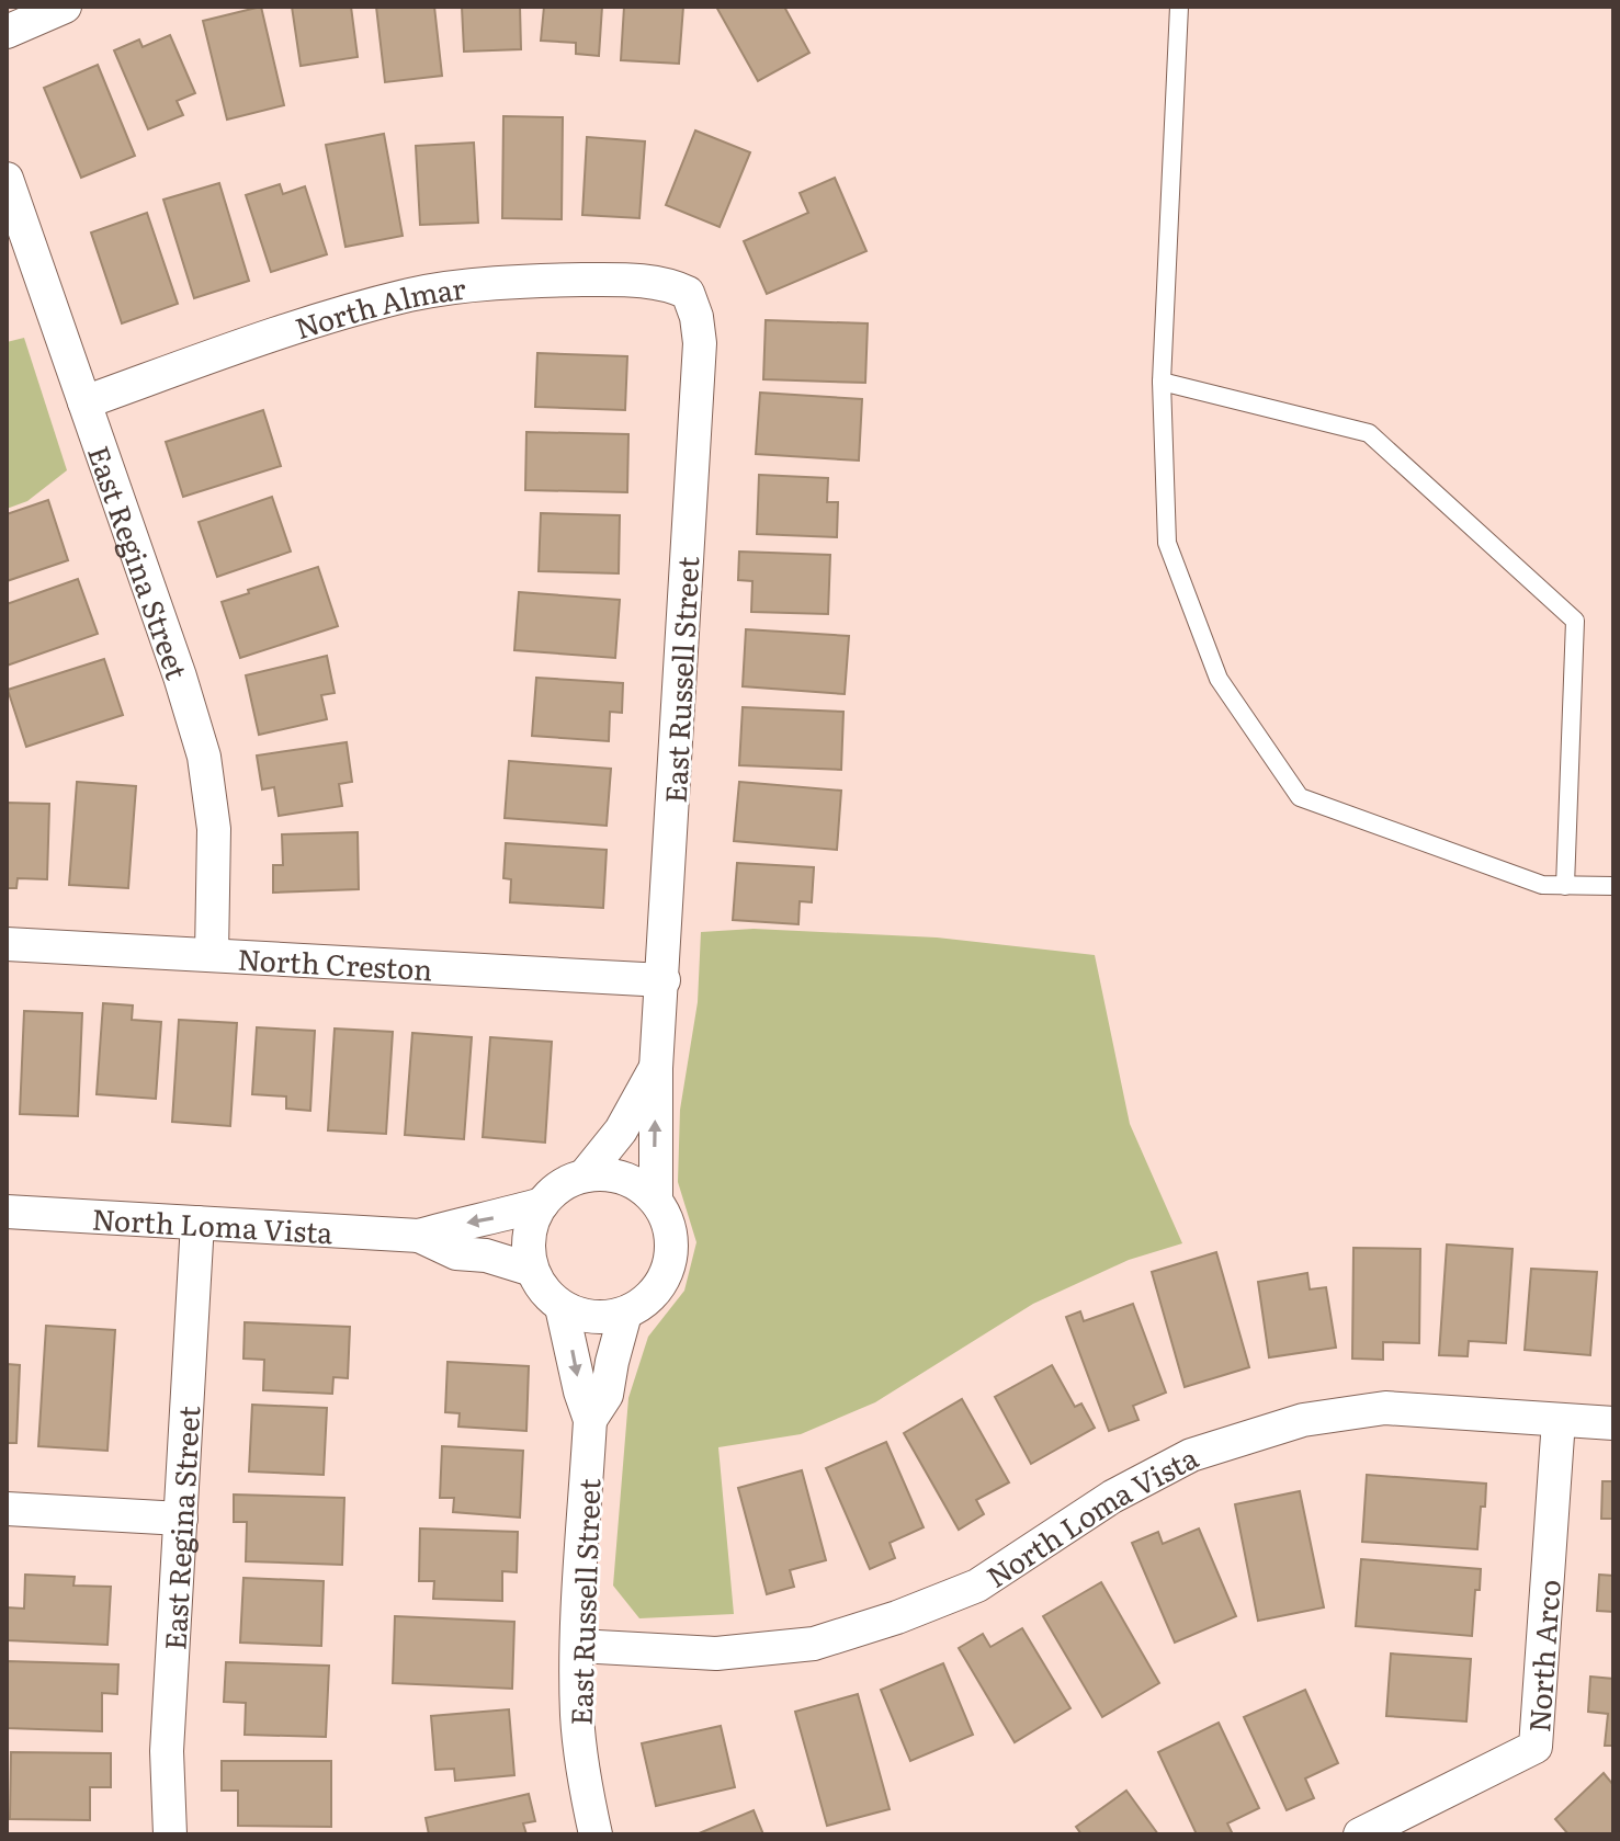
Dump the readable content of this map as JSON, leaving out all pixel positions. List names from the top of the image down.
{
  "streets": {
    "street": [
      "North Almar",
      "East Regina Street",
      "East Russell Street",
      "North Creston",
      "North Loma Vista",
      "North Arco"
    ]
  },
  "crossings": [
    ["North Almar", "East Regina Street"],
    ["North Almar", "East Russell Street"],
    ["East Regina Street", "North Creston"],
    ["East Regina Street", "North Loma Vista"],
    ["East Russell Street", "North Creston"],
    ["East Russell Street", "North Loma Vista"],
    ["North Loma Vista", "North Arco"]
  ]
}
